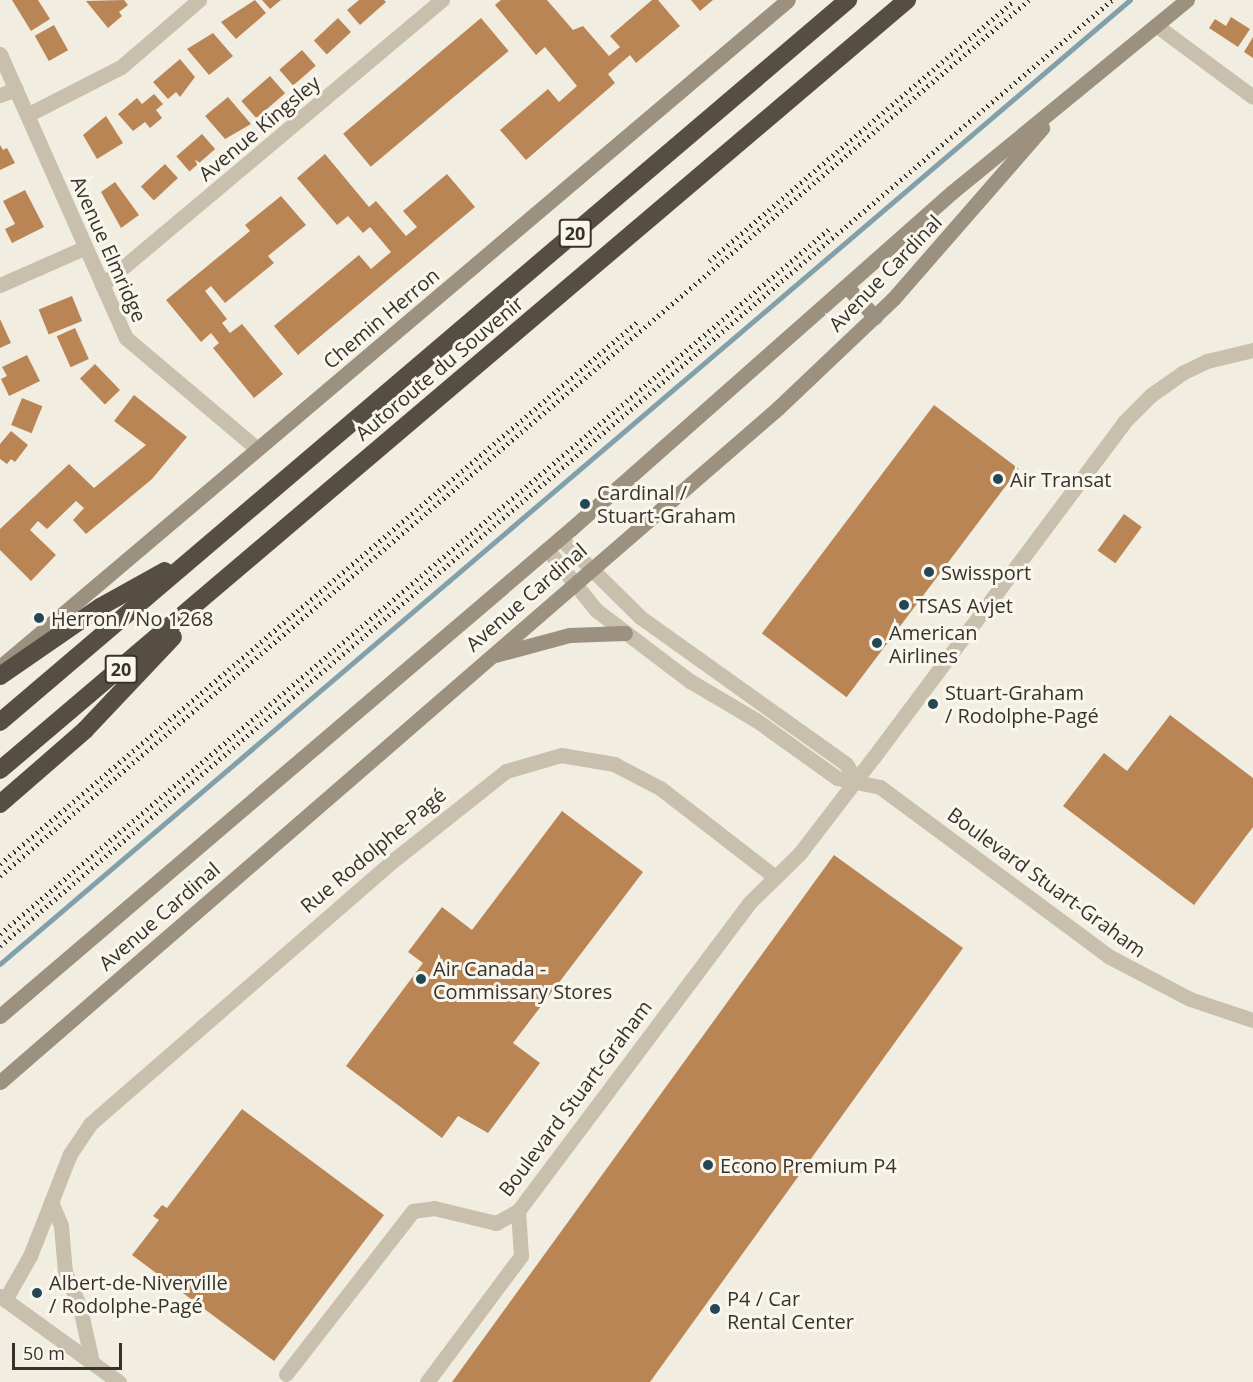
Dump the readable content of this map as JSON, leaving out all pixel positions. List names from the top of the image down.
{
  "streets": {
    "highway": ["20", "Autoroute du Souvenir"],
    "main road": ["Avenue Cardinal", "Chemin Herron"],
    "street": [
      "Avenue Kingsley",
      "Avenue Elmridge",
      "Rue Rodolphe-Pagé",
      "Boulevard Stuart-Graham"
    ]
  },
  "crossings": [
    ["Avenue Kingsley", "Avenue Elmridge"],
    ["Avenue Elmridge", "Chemin Herron"],
    ["Avenue Cardinal", "Boulevard Stuart-Graham"],
    ["Rue Rodolphe-Pagé", "Boulevard Stuart-Graham"]
  ],
  "places": [
    "Air Transat",
    "Cardinal / Stuart-Graham",
    "Swissport",
    "TSAS Avjet",
    "Herron / No 1268",
    "American Airlines",
    "Stuart-Graham / Rodolphe-Pagé",
    "Air Canada - Commissary Stores",
    "Econo Premium P4",
    "Albert-de-Niverville / Rodolphe-Pagé",
    "P4 / Car Rental Center"
  ],
  "scale_bar": "50 m"
}
